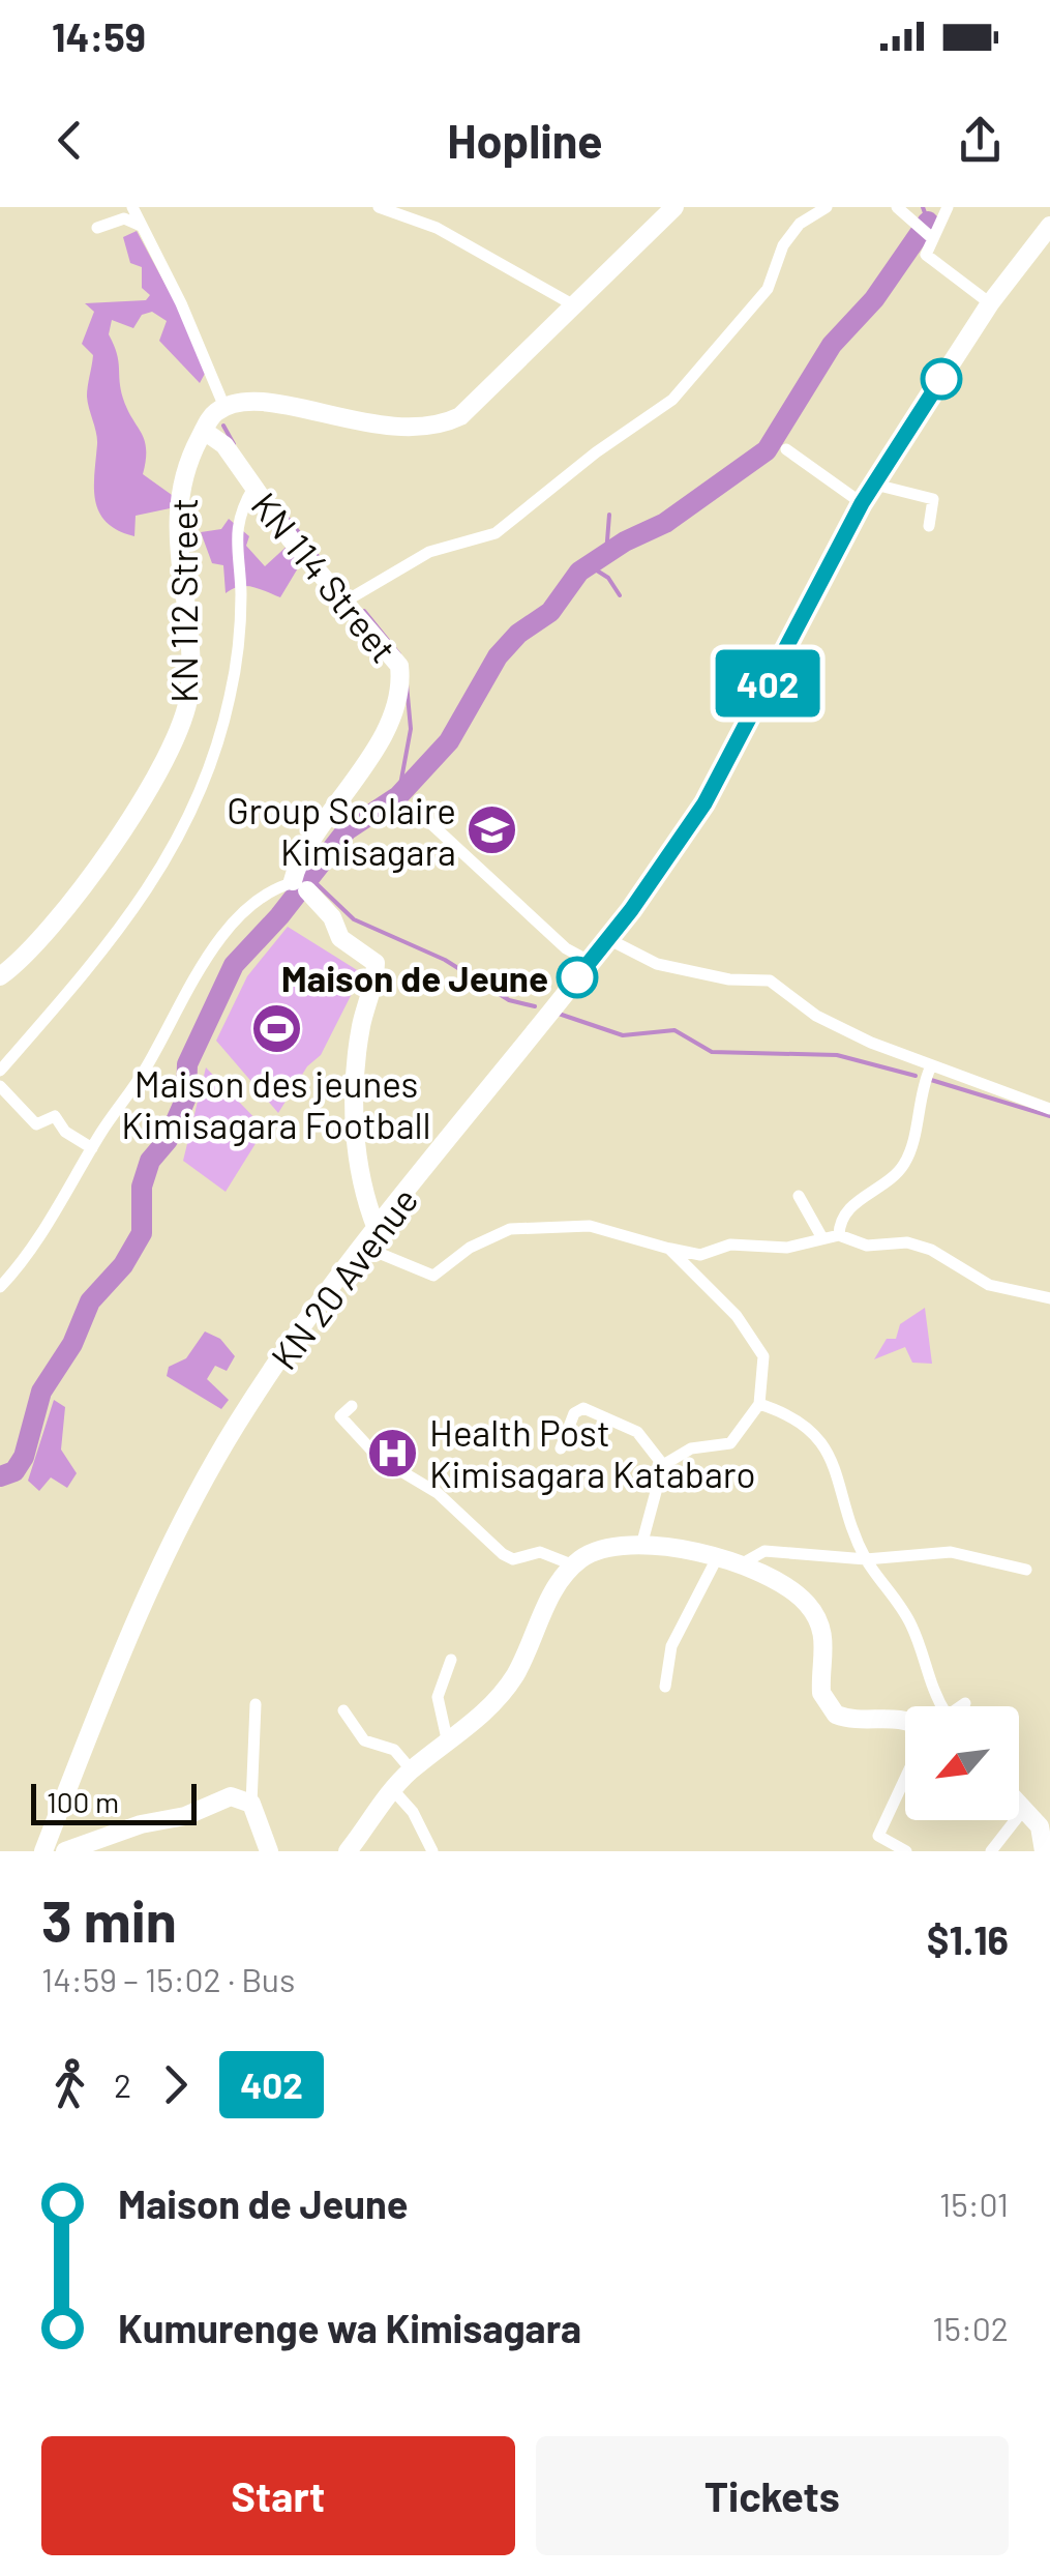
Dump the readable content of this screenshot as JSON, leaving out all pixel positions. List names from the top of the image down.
{
  "streets": {
    "street": ["KN 114 Street", "KN 112 Street", "KN 20 Avenue"]
  },
  "crossings": [
    ["KN 114 Street", "KN 112 Street"]
  ],
  "places": {
    "school or university": ["Group Scolaire Kimisagara"],
    "other": ["Maison de Jeune"],
    "sports": ["Maison des jeunes Kimisagara Football"],
    "hospital": ["Health Post Kimisagara Katabaro"]
  },
  "lines": ["bus line 402"],
  "scale_bar": "100 m",
  "north": "bottom left",
  "page": {
    "status": "14:59",
    "header": "Hopline",
    "on_map": "402",
    "scale": "100 m",
    "heading": ["3 min", "14:59 – 15:02 · Bus", "$1.16"],
    "legs": ["2", "402"],
    "list": [
      {
        "name": "Maison de Jeune",
        "value": "15:01"
      },
      {
        "name": "Kumurenge wa Kimisagara",
        "value": "15:02"
      }
    ],
    "buttons": ["Start", "Tickets"]
  }
}
